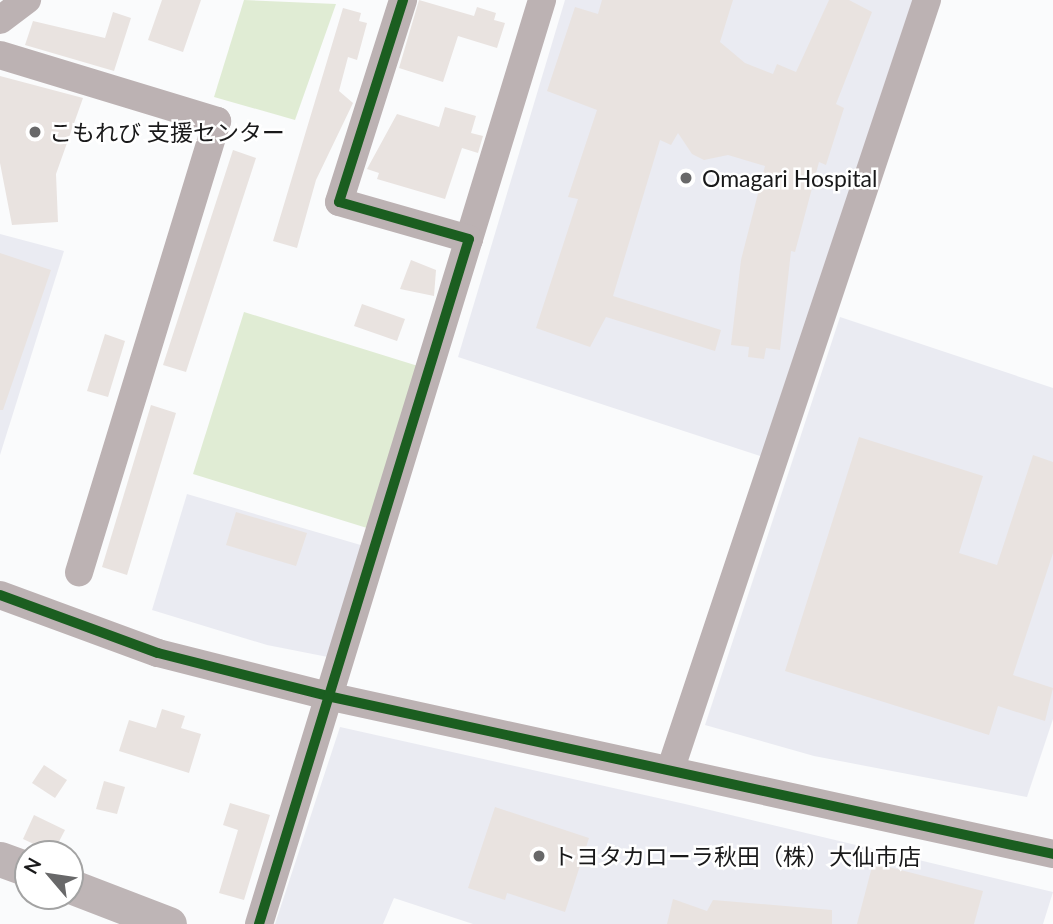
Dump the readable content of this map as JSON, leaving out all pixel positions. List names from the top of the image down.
{
  "places": ["こもれび 支援センター", "Omagari Hospital", "トヨタカローラ秋田（株）大仙市店"],
  "north": "top left"
}
